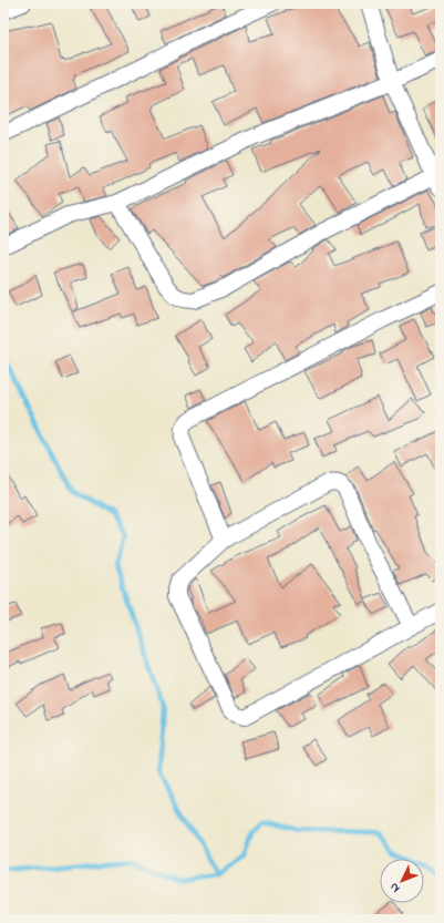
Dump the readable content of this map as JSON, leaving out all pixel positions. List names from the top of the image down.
{
  "north": "bottom left"
}
